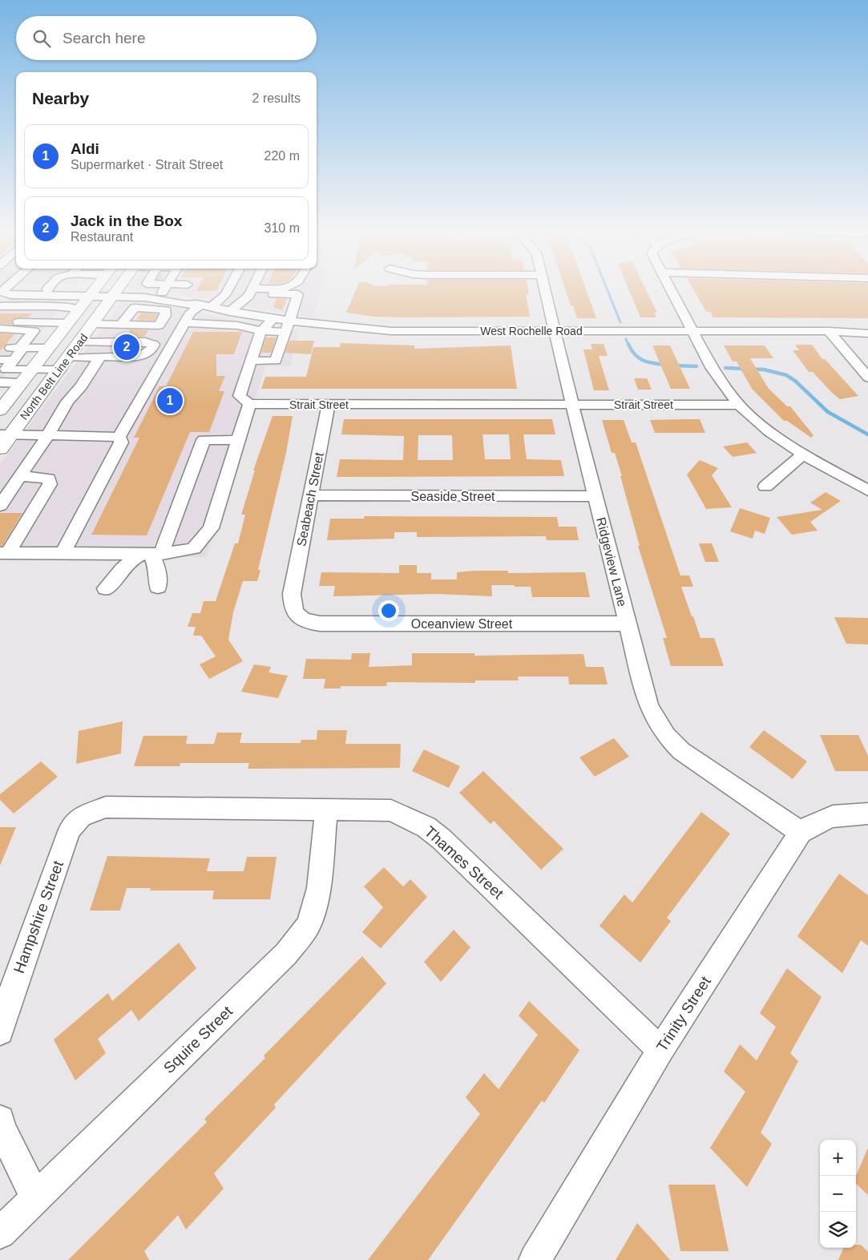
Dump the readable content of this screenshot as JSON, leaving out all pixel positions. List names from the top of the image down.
{
  "streets": {
    "main road": ["North Belt Line Road"],
    "street": [
      "West Rochelle Road",
      "Strait Street",
      "Seaside Street",
      "Seabeach Street",
      "Ridgeview Lane",
      "Oceanview Street",
      "Thames Street",
      "Hampshire Street",
      "Trinity Street",
      "Squire Street"
    ]
  },
  "crossings": [
    ["West Rochelle Road", "North Belt Line Road"],
    ["West Rochelle Road", "Ridgeview Lane"],
    ["Strait Street", "Seabeach Street"],
    ["Strait Street", "Ridgeview Lane"],
    ["Seaside Street", "Seabeach Street"],
    ["Seaside Street", "Ridgeview Lane"],
    ["Seabeach Street", "Oceanview Street"],
    ["Ridgeview Lane", "Oceanview Street"],
    ["Ridgeview Lane", "Trinity Street"],
    ["Thames Street", "Hampshire Street"],
    ["Thames Street", "Trinity Street"],
    ["Thames Street", "Squire Street"]
  ],
  "page": {
    "search": "Search here",
    "heading": ["Nearby", "2 results"],
    "list": [
      {
        "mark": "1",
        "name": "Aldi",
        "note": "Supermarket · Strait Street",
        "value": "220 m"
      },
      {
        "mark": "2",
        "name": "Jack in the Box",
        "note": "Restaurant",
        "value": "310 m"
      }
    ],
    "pins": ["2", "1"],
    "map_buttons": ["+", "−"]
  }
}
